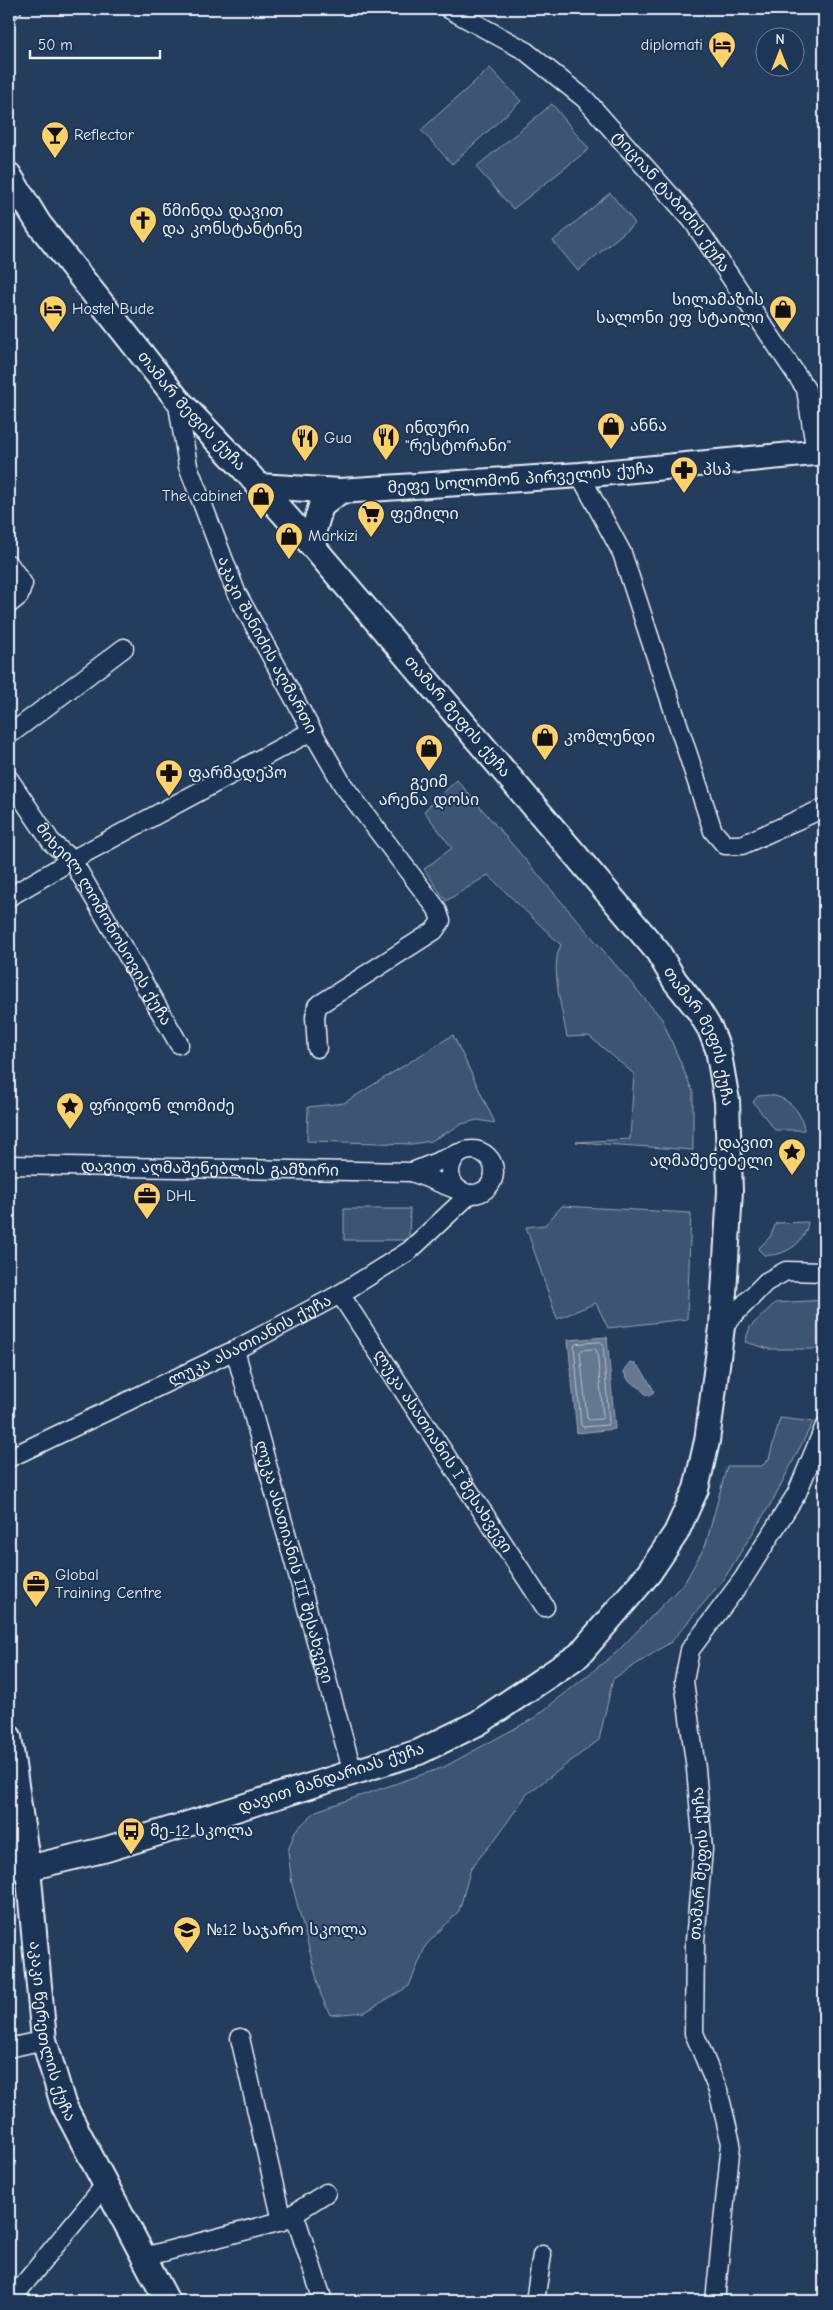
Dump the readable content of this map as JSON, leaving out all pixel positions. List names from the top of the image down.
{
  "streets": {
    "main road": [
      "თამარ მეფის ქუჩა",
      "მეფე სოლომონ პირველის ქუჩა",
      "დავით მანდარიას ქუჩა",
      "აკაკი წერეთლის ქუჩა"
    ],
    "street": [
      "ტიციან ტაბიძის ქუჩა",
      "აკაკი შანიძის აღმართი",
      "მიხეილ ლომონოსოვის ქუჩა",
      "დავით აღმაშენებლის გამზირი",
      "ლუკა ასათიანის ქუჩა",
      "ლუკა ასათიანის I შესახვევი",
      "ლუკა ასათიანის III შესახვევი"
    ]
  },
  "crossings": [
    ["ტიციან ტაბიძის ქუჩა", "მეფე სოლომონ პირველის ქუჩა"],
    ["თამარ მეფის ქუჩა", "მეფე სოლომონ პირველის ქუჩა"],
    ["თამარ მეფის ქუჩა", "აკაკი შანიძის აღმართი"],
    ["თამარ მეფის ქუჩა", "დავით მანდარიას ქუჩა"],
    ["აკაკი შანიძის აღმართი", "მიხეილ ლომონოსოვის ქუჩა"],
    ["დავით აღმაშენებლის გამზირი", "ლუკა ასათიანის ქუჩა"],
    ["ლუკა ასათიანის ქუჩა", "ლუკა ასათიანის I შესახვევი"],
    ["ლუკა ასათიანის ქუჩა", "ლუკა ასათიანის III შესახვევი"],
    ["ლუკა ასათიანის III შესახვევი", "დავით მანდარიას ქუჩა"],
    ["დავით მანდარიას ქუჩა", "აკაკი წერეთლის ქუჩა"]
  ],
  "places": {
    "hotel": ["diplomati", "Hostel Bude"],
    "bar": ["Reflector"],
    "church": ["წმინდა დავით და კონსტანტინე"],
    "shop": [
      "სილამაზის სალონი ეფ სტაილი",
      "ანნა",
      "The cabinet",
      "Markizi",
      "კომლენდი",
      "გეიმ არენა დოსი"
    ],
    "restaurant": ["ინდური \"რესტორანი\"", "Gua"],
    "pharmacy": ["პსპ", "ფარმადეპო"],
    "supermarket": ["ფემილი"],
    "place": ["ფრიდონ ლომიძე", "დავით აღმაშენებელი"],
    "office": ["DHL", "Global Training Centre"],
    "bus stop": ["მე-12 სკოლა"],
    "school or university": ["№12 საჯარო სკოლა"]
  },
  "scale_bar": "50 m",
  "north": "top"
}
